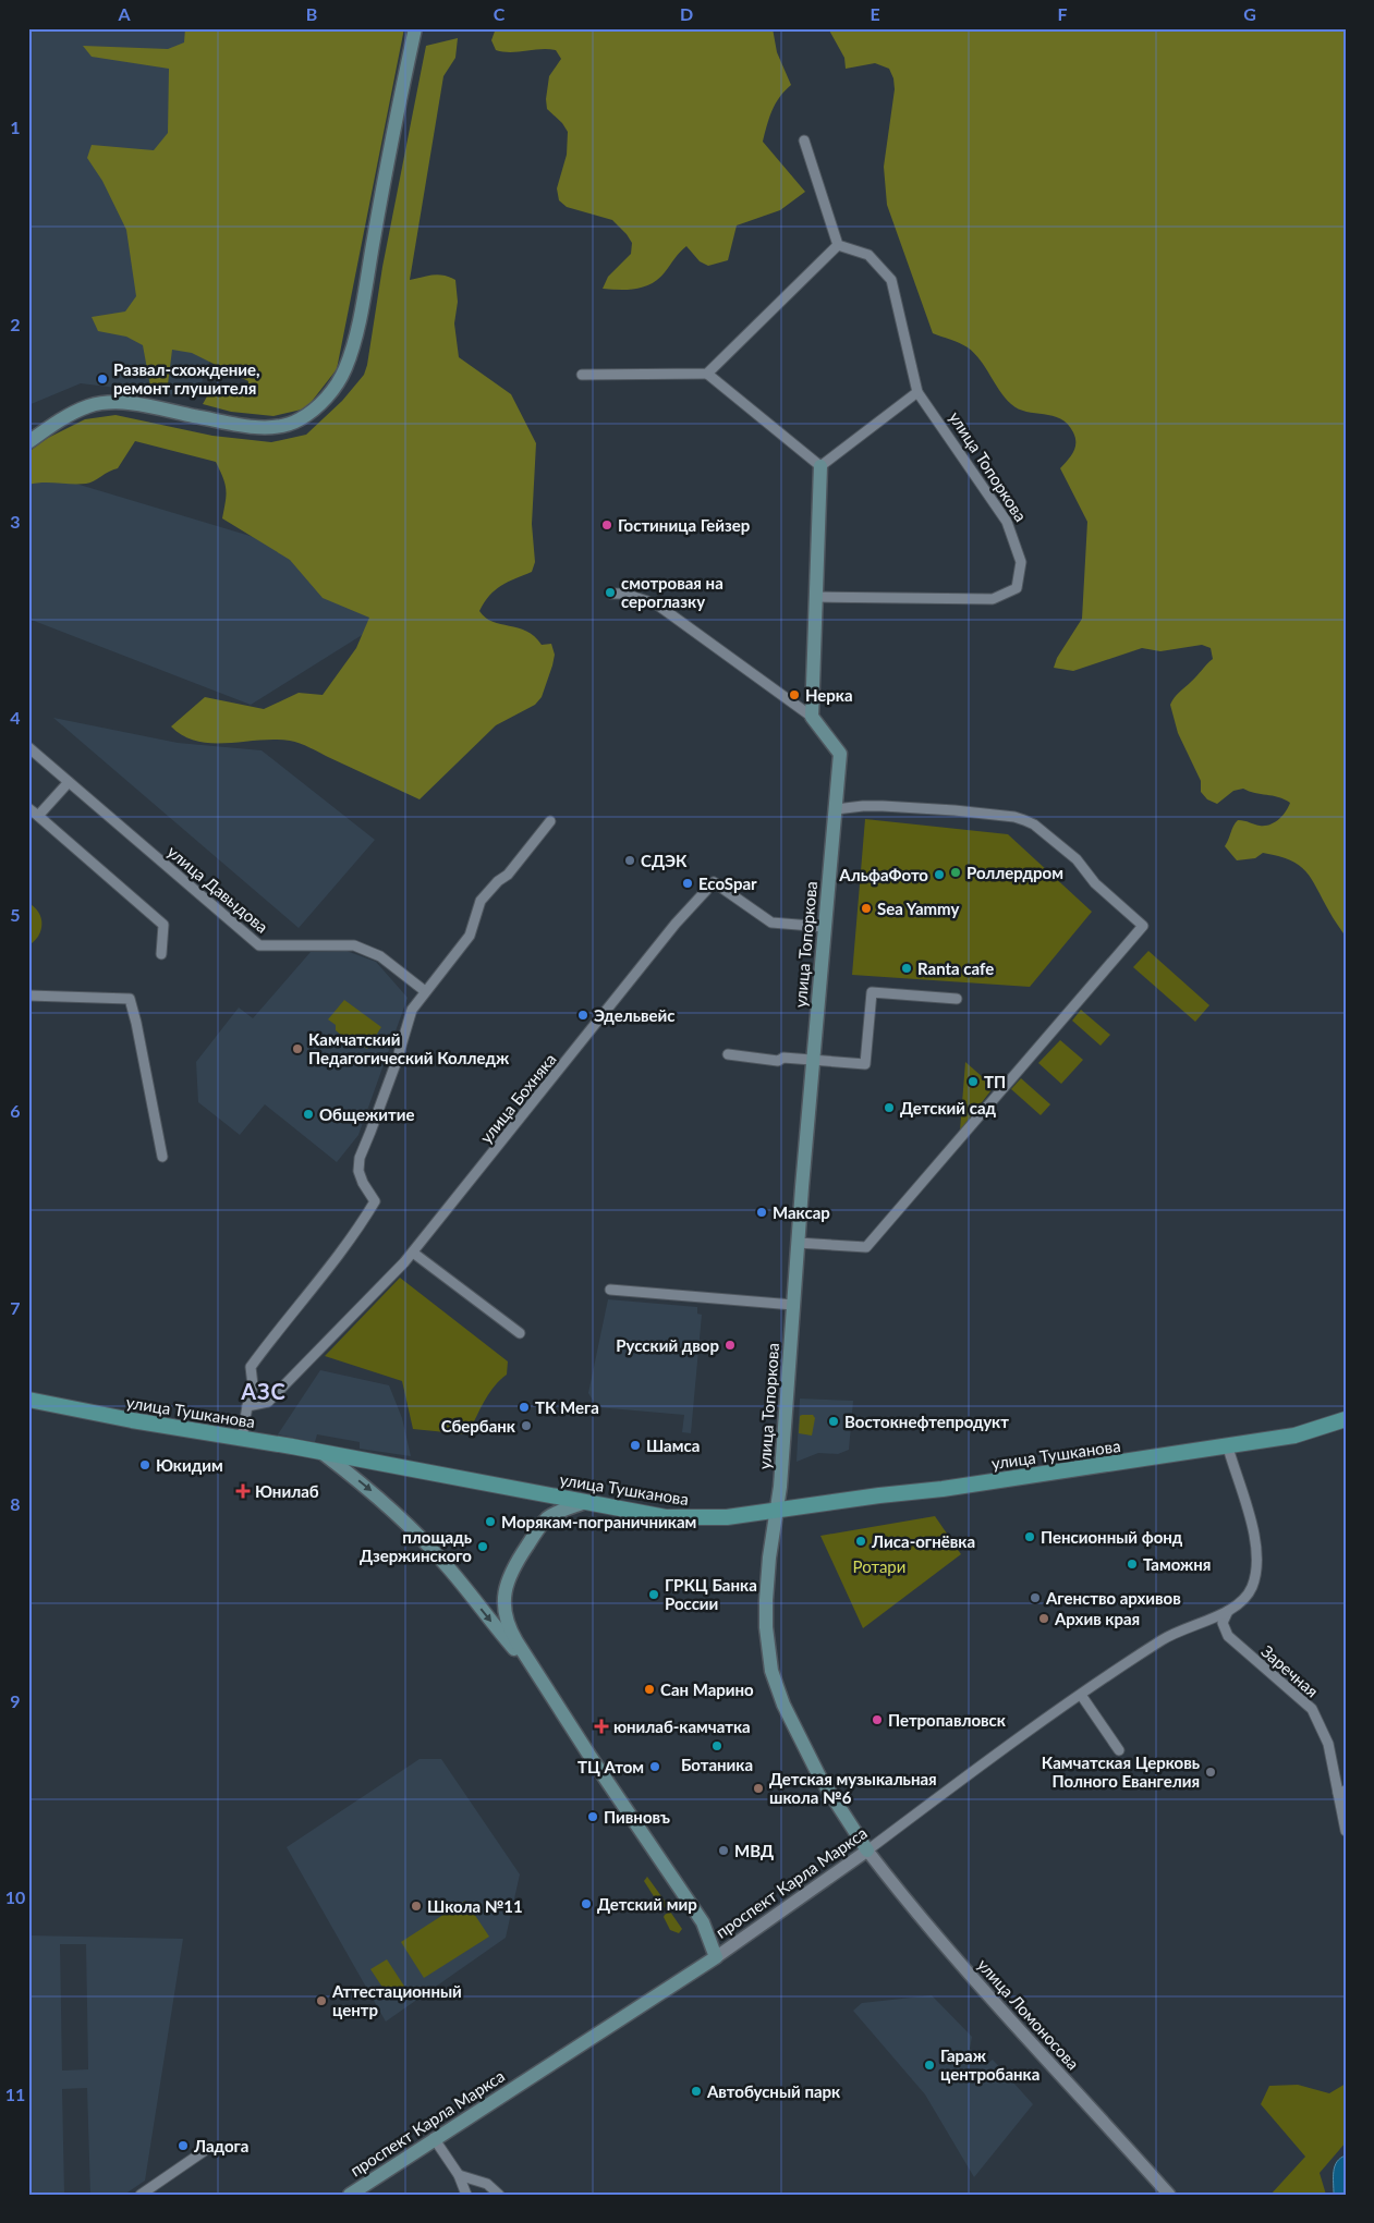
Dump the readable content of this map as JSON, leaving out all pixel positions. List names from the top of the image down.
{
  "streets": {
    "main road": ["улица Топоркова", "улица Тушканова", "проспект Карла Маркса"],
    "street": [
      "улица Давыдова",
      "улица Бохняка",
      "Заречная",
      "улица Ломоносова"
    ]
  },
  "crossings": [
    ["улица Топоркова", "улица Бохняка"],
    ["улица Топоркова", "улица Тушканова"],
    ["улица Топоркова", "проспект Карла Маркса"],
    ["улица Топоркова", "улица Ломоносова"],
    ["улица Тушканова", "проспект Карла Маркса"],
    ["Заречная", "проспект Карла Маркса"],
    ["проспект Карла Маркса", "улица Ломоносова"]
  ],
  "districts": ["АЗС"],
  "parks": ["Ротари"],
  "places": {
    "other": [
      "Развал-схождение, ремонт глушителя",
      "Гостиница Гейзер",
      "смотровая на сероглазку",
      "Нерка",
      "СДЭК",
      "Роллердром",
      "АльфаФото",
      "EcoSpar",
      "Sea Yammy",
      "Ranta cafe",
      "Эдельвейс",
      "Камчатский Педагогический Колледж",
      "ТП",
      "Детский сад",
      "Общежитие",
      "Максар",
      "Русский двор",
      "ТК Мега",
      "Востокнефтепродукт",
      "Сбербанк",
      "Шамса",
      "Юкидим",
      "Морякам-пограничникам",
      "Пенсионный фонд",
      "Лиса-огнёвка",
      "площадь Дзержинского",
      "Таможня",
      "ГРКЦ Банка России",
      "Агенство архивов",
      "Архив края",
      "Сан Марино",
      "Петропавловск",
      "Ботаника",
      "ТЦ Атом",
      "Камчатская Церковь Полного Евангелия",
      "Детская музыкальная школа №6",
      "Пивновъ",
      "МВД",
      "Детский мир",
      "Школа №11",
      "Аттестационный центр",
      "Гараж центробанка",
      "Автобусный парк",
      "Ладога"
    ],
    "health": ["Юнилаб", "юнилаб-камчатка"]
  },
  "grid": {
    "columns": [
      "A",
      "B",
      "C",
      "D",
      "E",
      "F",
      "G"
    ],
    "rows": [
      "1",
      "2",
      "3",
      "4",
      "5",
      "6",
      "7",
      "8",
      "9",
      "10",
      "11"
    ]
  }
}
